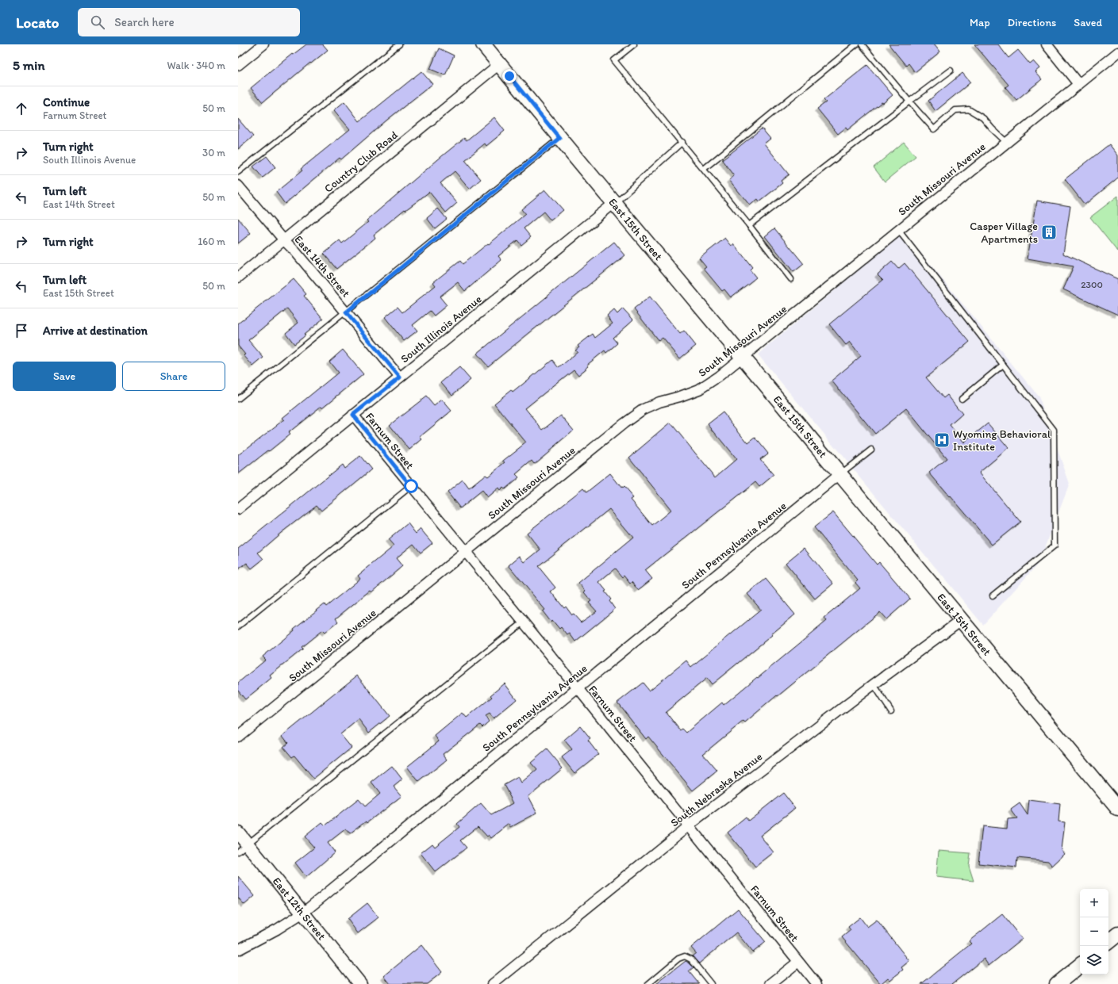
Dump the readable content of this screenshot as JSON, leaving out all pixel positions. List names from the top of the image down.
{
  "streets": {
    "main road": ["East 15th Street"],
    "street": [
      "Country Club Road",
      "South Missouri Avenue",
      "East 14th Street",
      "South Illinois Avenue",
      "Farnum Street",
      "South Pennsylvania Avenue",
      "South Nebraska Avenue",
      "East 12th Street"
    ]
  },
  "crossings": [
    ["Country Club Road", "East 15th Street"],
    ["Country Club Road", "East 14th Street"],
    ["South Missouri Avenue", "East 15th Street"],
    ["South Missouri Avenue", "Farnum Street"],
    ["East 15th Street", "South Illinois Avenue"],
    ["East 15th Street", "South Pennsylvania Avenue"],
    ["East 15th Street", "South Nebraska Avenue"],
    ["East 14th Street", "South Illinois Avenue"],
    ["South Illinois Avenue", "Farnum Street"],
    ["Farnum Street", "South Pennsylvania Avenue"],
    ["Farnum Street", "South Nebraska Avenue"],
    ["South Pennsylvania Avenue", "East 12th Street"]
  ],
  "places": {
    "building": ["Casper Village Apartments"],
    "hospital": ["Wyoming Behavioral Institute"]
  },
  "house_numbers": ["2300"],
  "page": {
    "header": "Locato",
    "search": "Search here",
    "nav": ["Map", "Directions", "Saved"],
    "heading": ["5 min", "Walk · 340 m"],
    "list": [
      ["Continue", "Farnum Street", "50 m"],
      ["Turn right", "South Illinois Avenue", "30 m"],
      ["Turn left", "East 14th Street", "50 m"],
      ["Turn right", "160 m"],
      ["Turn left", "East 15th Street", "50 m"],
      "Arrive at destination"
    ],
    "buttons": ["Save", "Share"],
    "map_buttons": ["+", "−"]
  }
}
